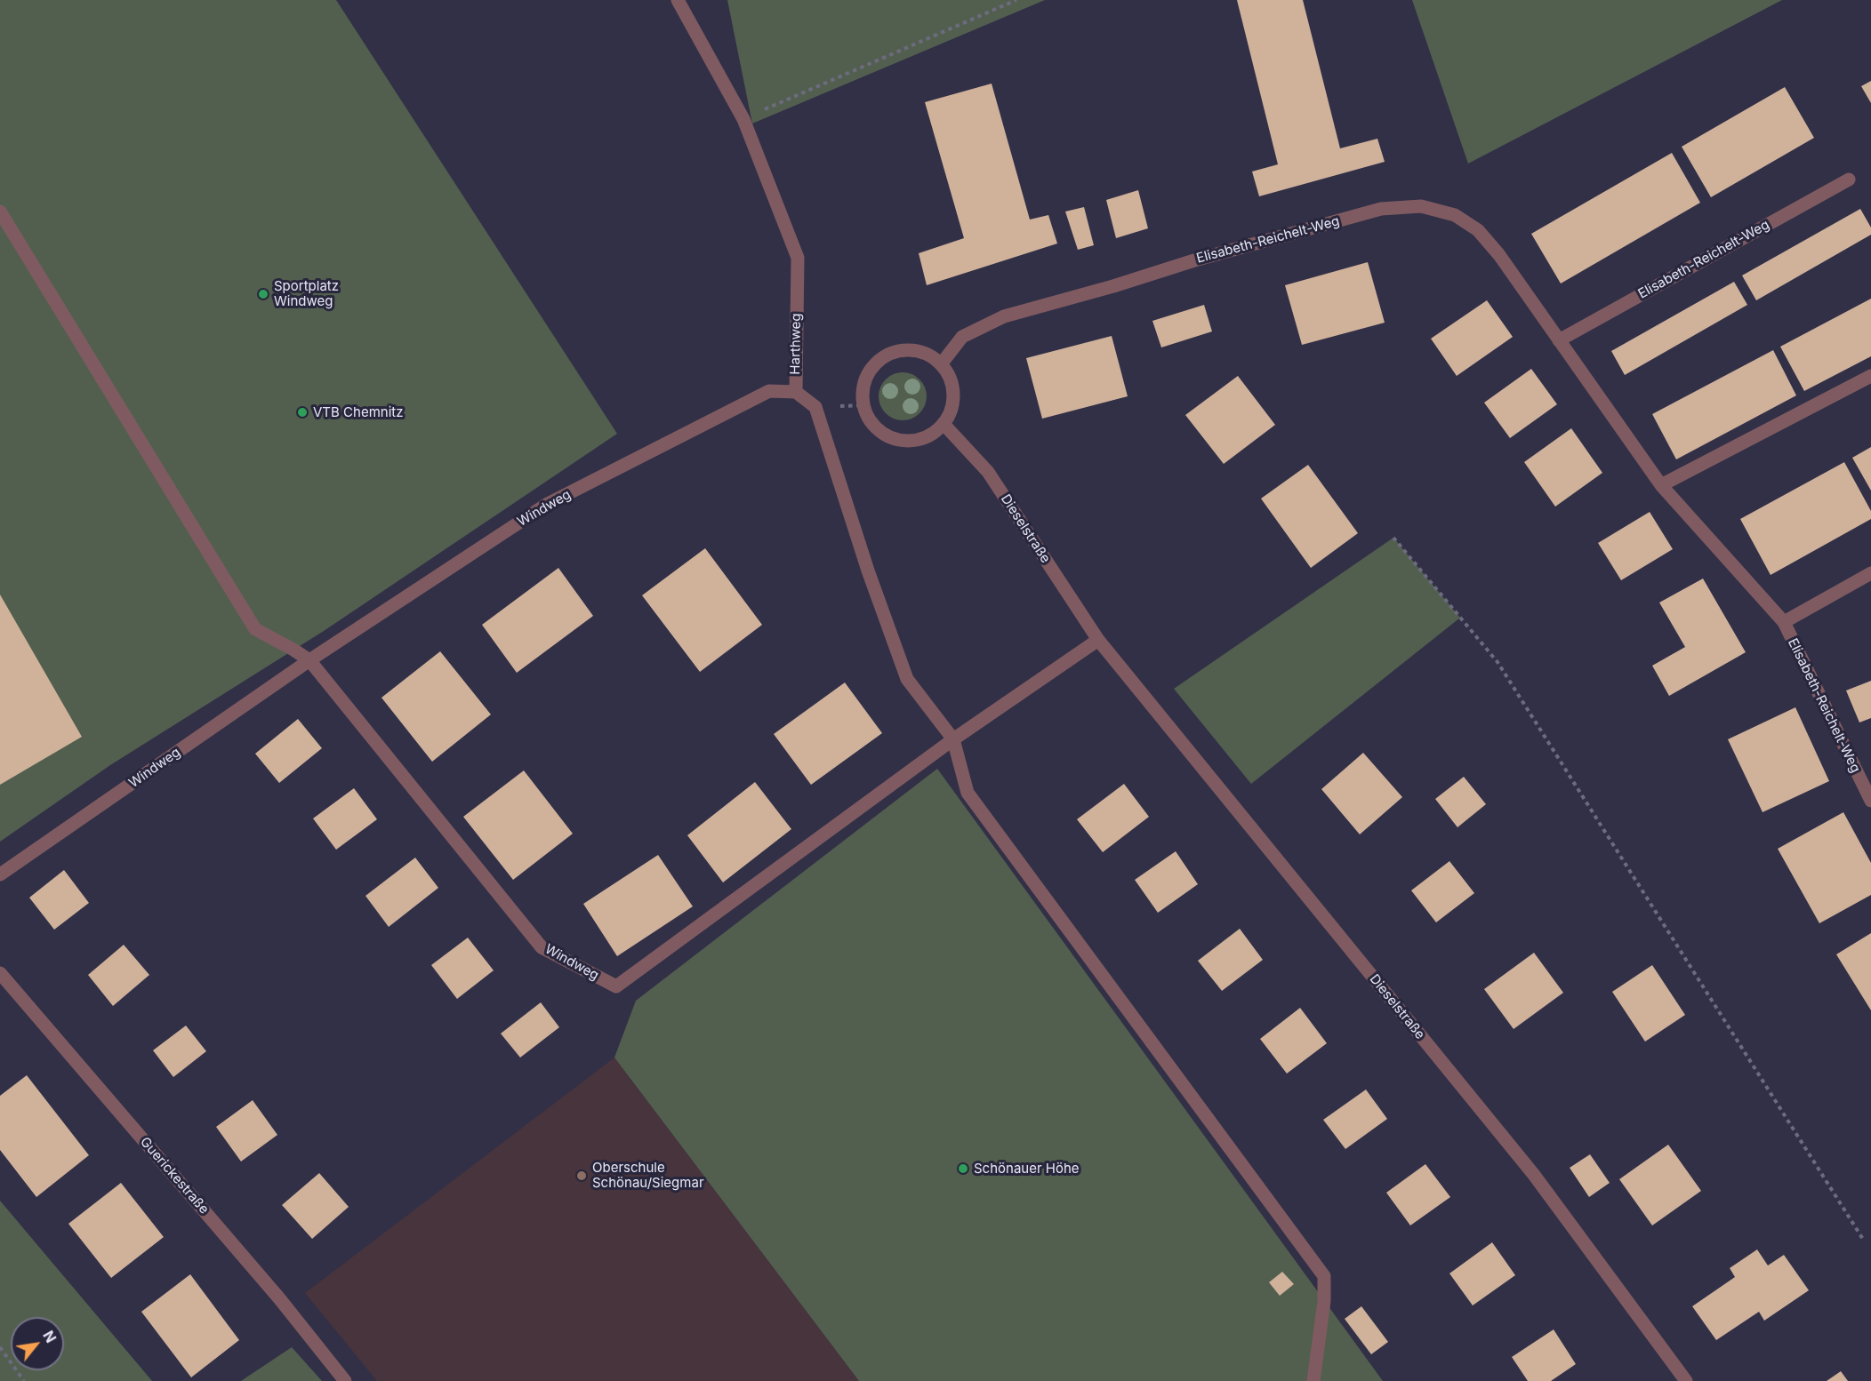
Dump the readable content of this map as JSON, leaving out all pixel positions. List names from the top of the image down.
{
  "streets": {
    "street": [
      "Elisabeth-Reichelt-Weg",
      "Harthweg",
      "Windweg",
      "Dieselstraße",
      "Guerickestraße"
    ]
  },
  "crossings": [
    ["Elisabeth-Reichelt-Weg", "Dieselstraße"],
    ["Harthweg", "Windweg"]
  ],
  "places": [
    "Sportplatz Windweg",
    "VTB Chemnitz",
    "Schönauer Höhe",
    "Oberschule Schönau/Siegmar"
  ],
  "north": "top right"
}
